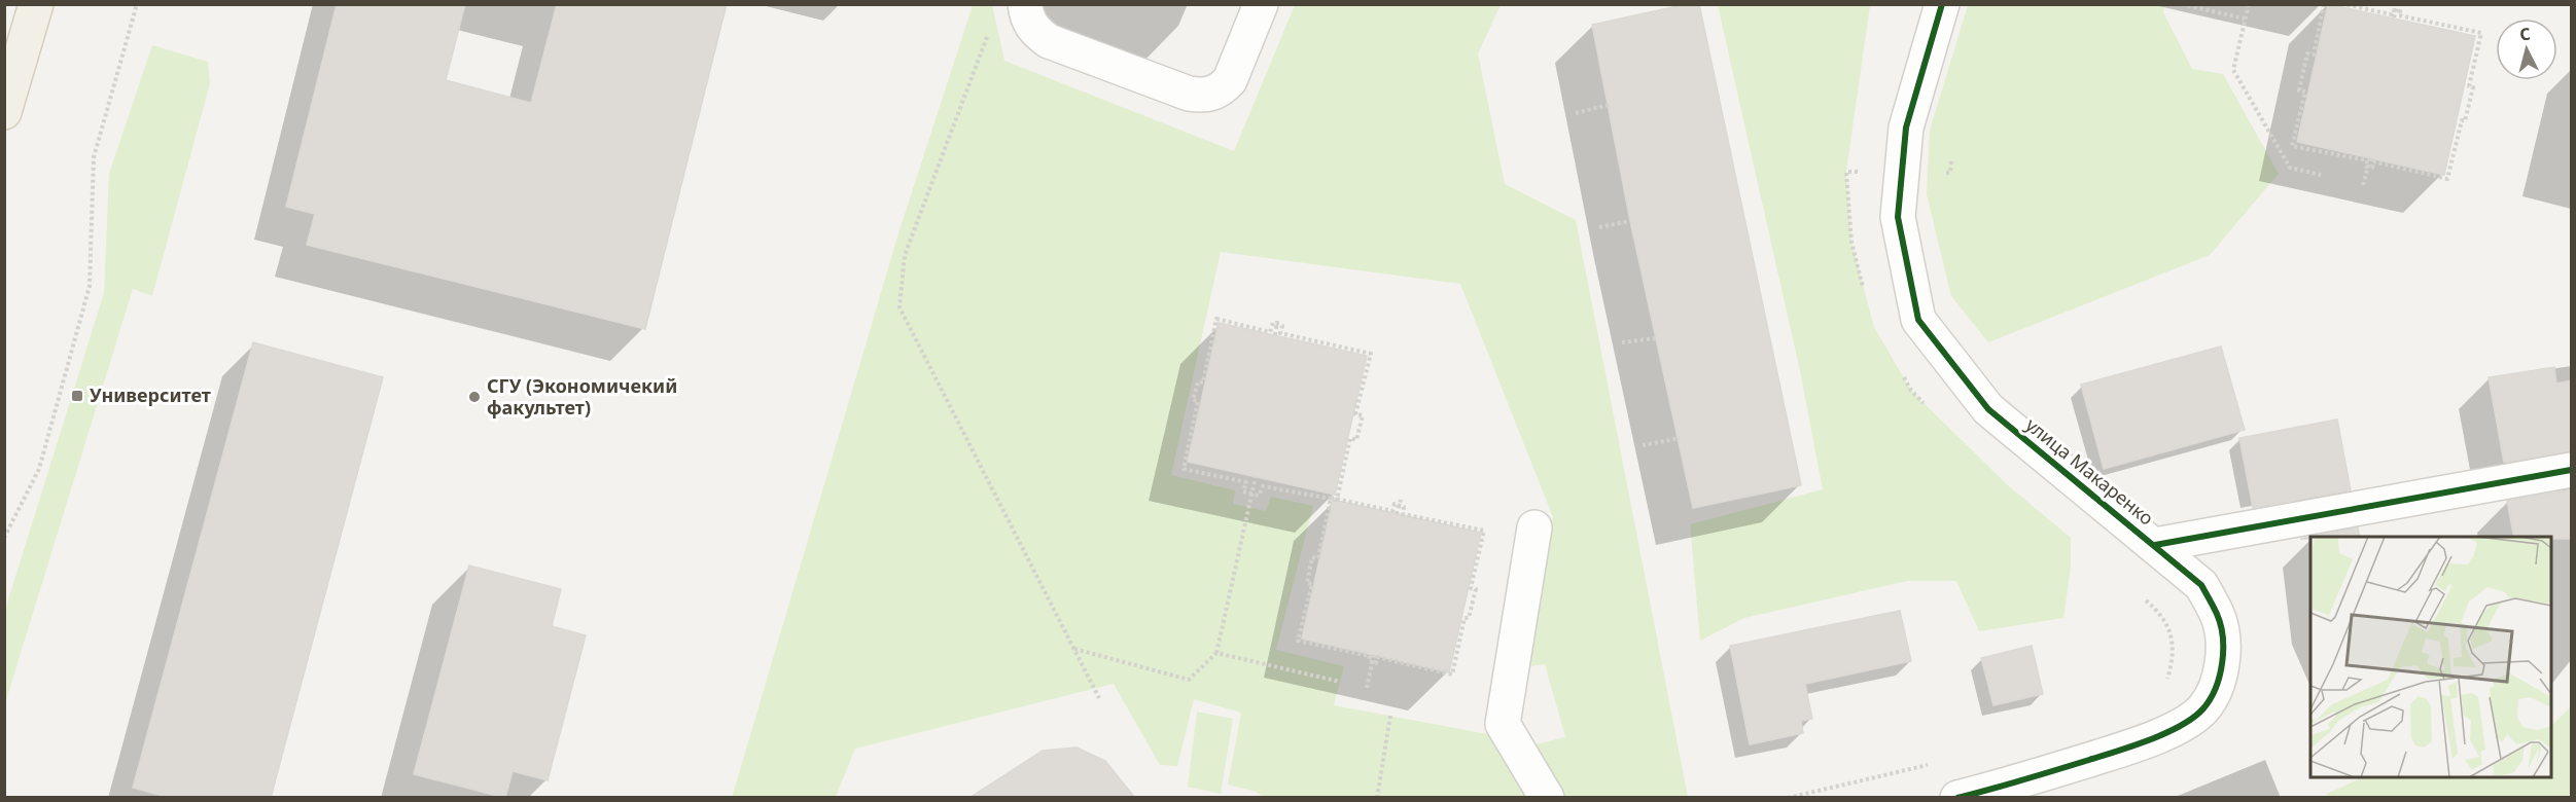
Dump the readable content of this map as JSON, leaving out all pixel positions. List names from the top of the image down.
{
  "streets": {
    "street": ["улица Макаренко"]
  },
  "places": {
    "transit": ["Университет"],
    "other": ["СГУ (Экономичекий факультет)"]
  },
  "north": "top"
}
